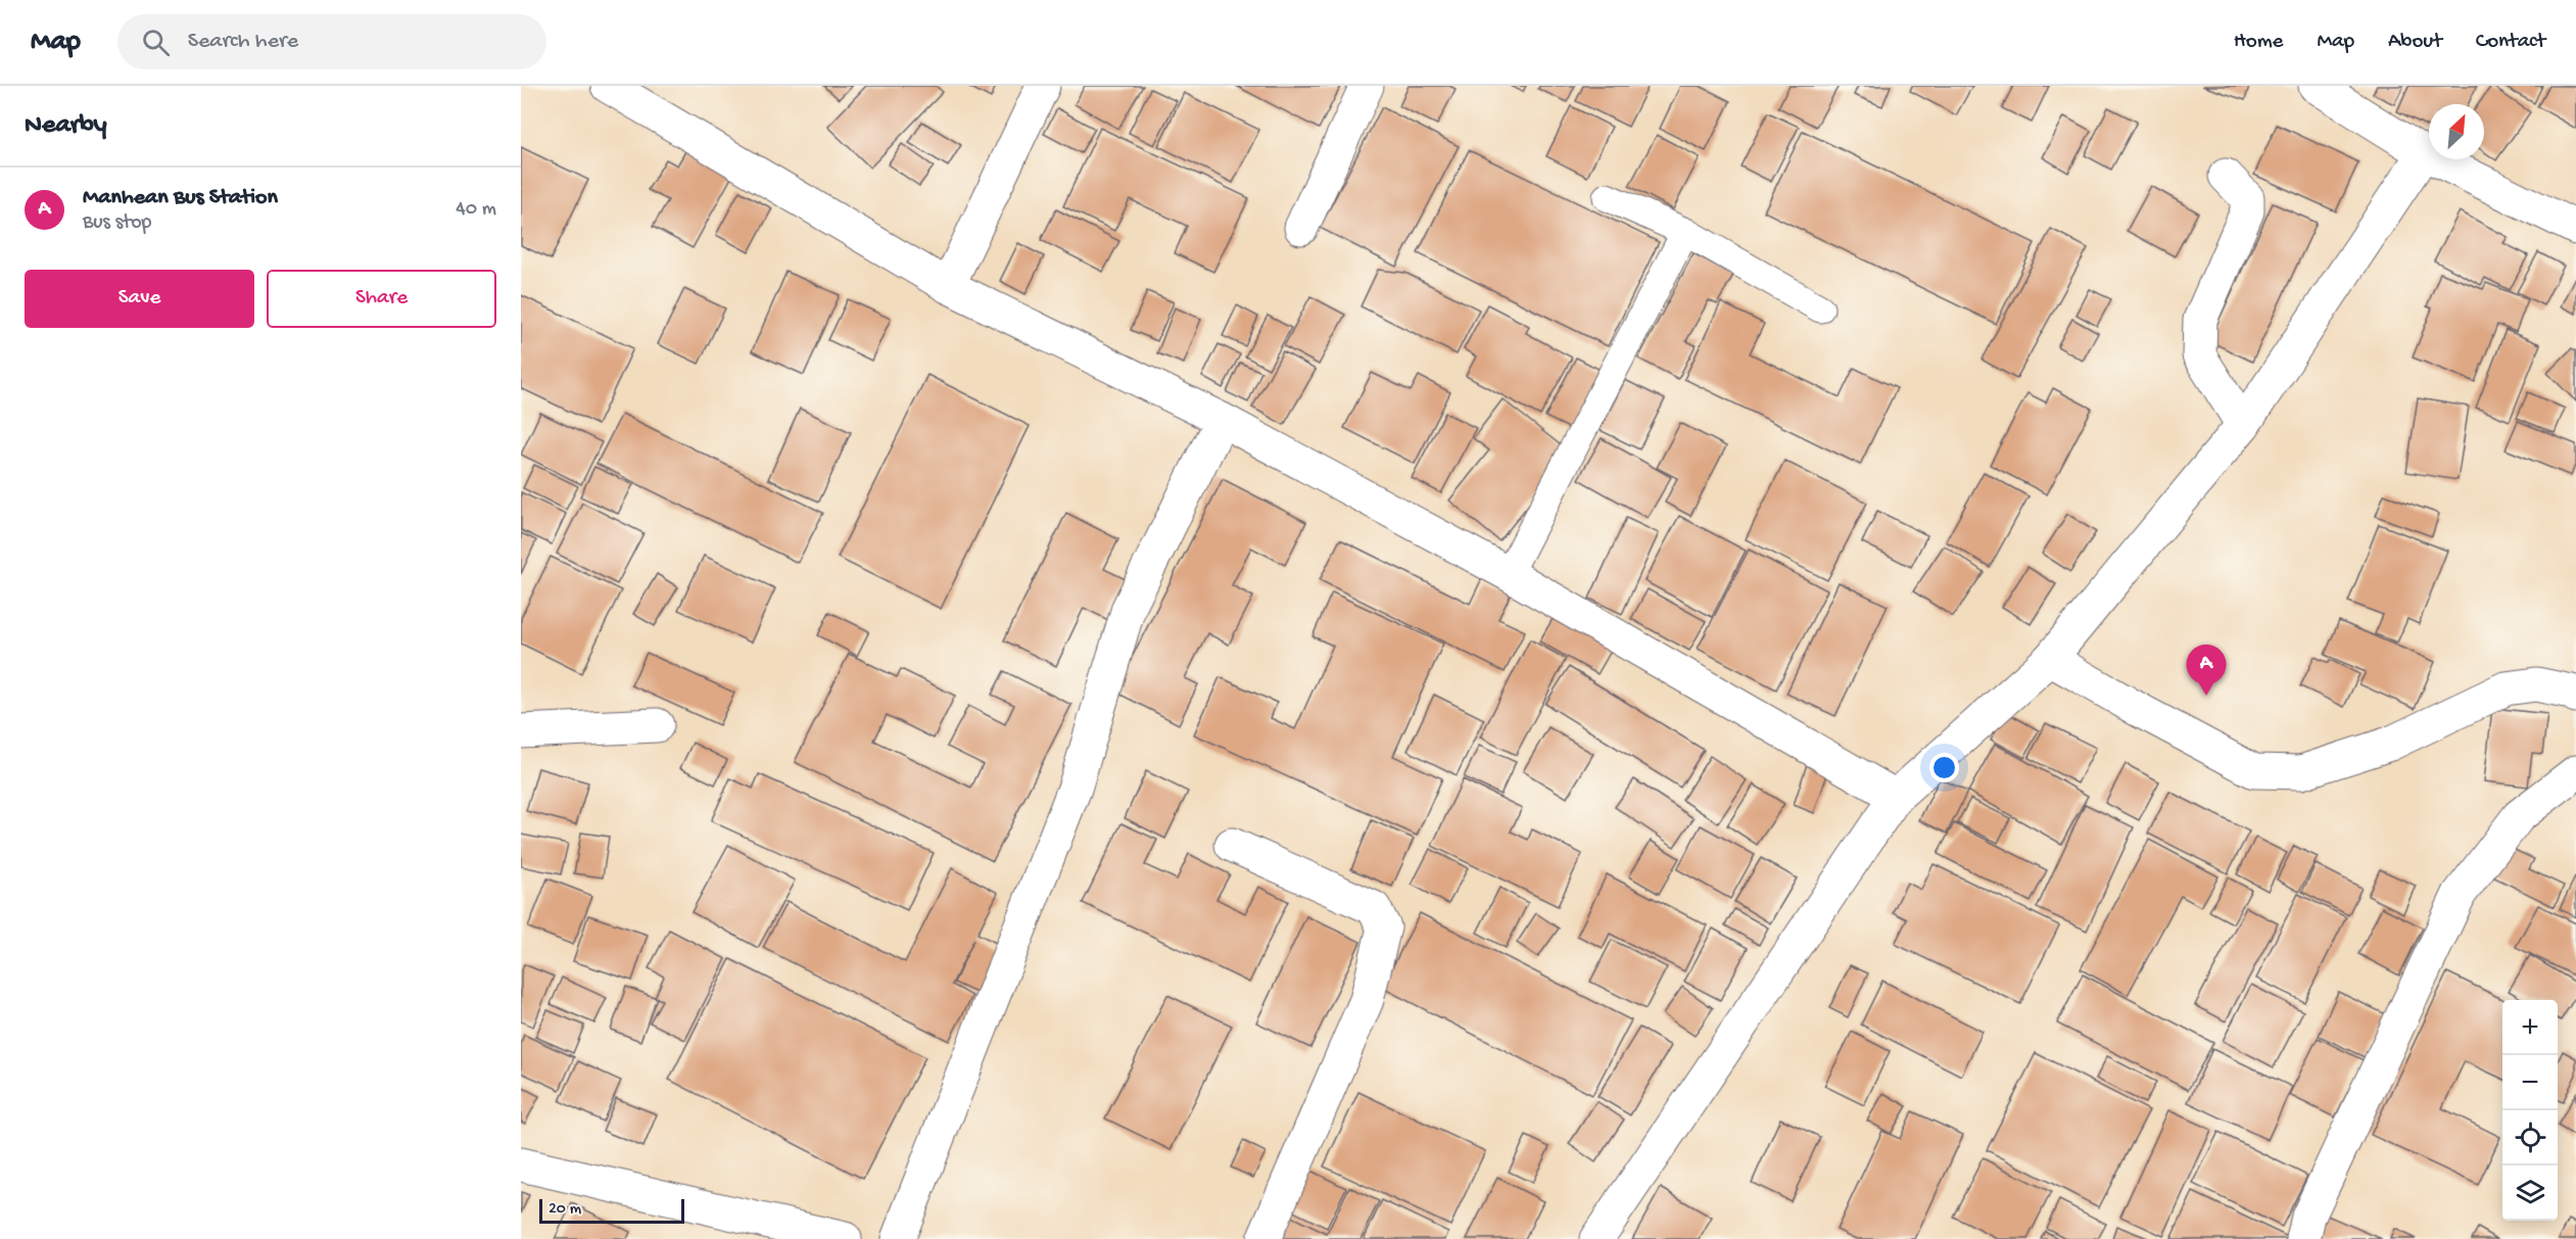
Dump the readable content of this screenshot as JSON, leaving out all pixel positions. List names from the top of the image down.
{
  "scale_bar": "20 m",
  "north": "top right",
  "page": {
    "header": "Map",
    "search": "Search here",
    "nav": [
      "Home",
      "Map",
      "About",
      "Contact"
    ],
    "heading": "Nearby",
    "list": [
      {
        "mark": "A",
        "name": "Manhean Bus Station",
        "note": "Bus stop",
        "value": "40 m"
      }
    ],
    "buttons": ["Save", "Share"],
    "pins": "A",
    "map_buttons": ["+", "−"],
    "scale": "20 m"
  }
}
